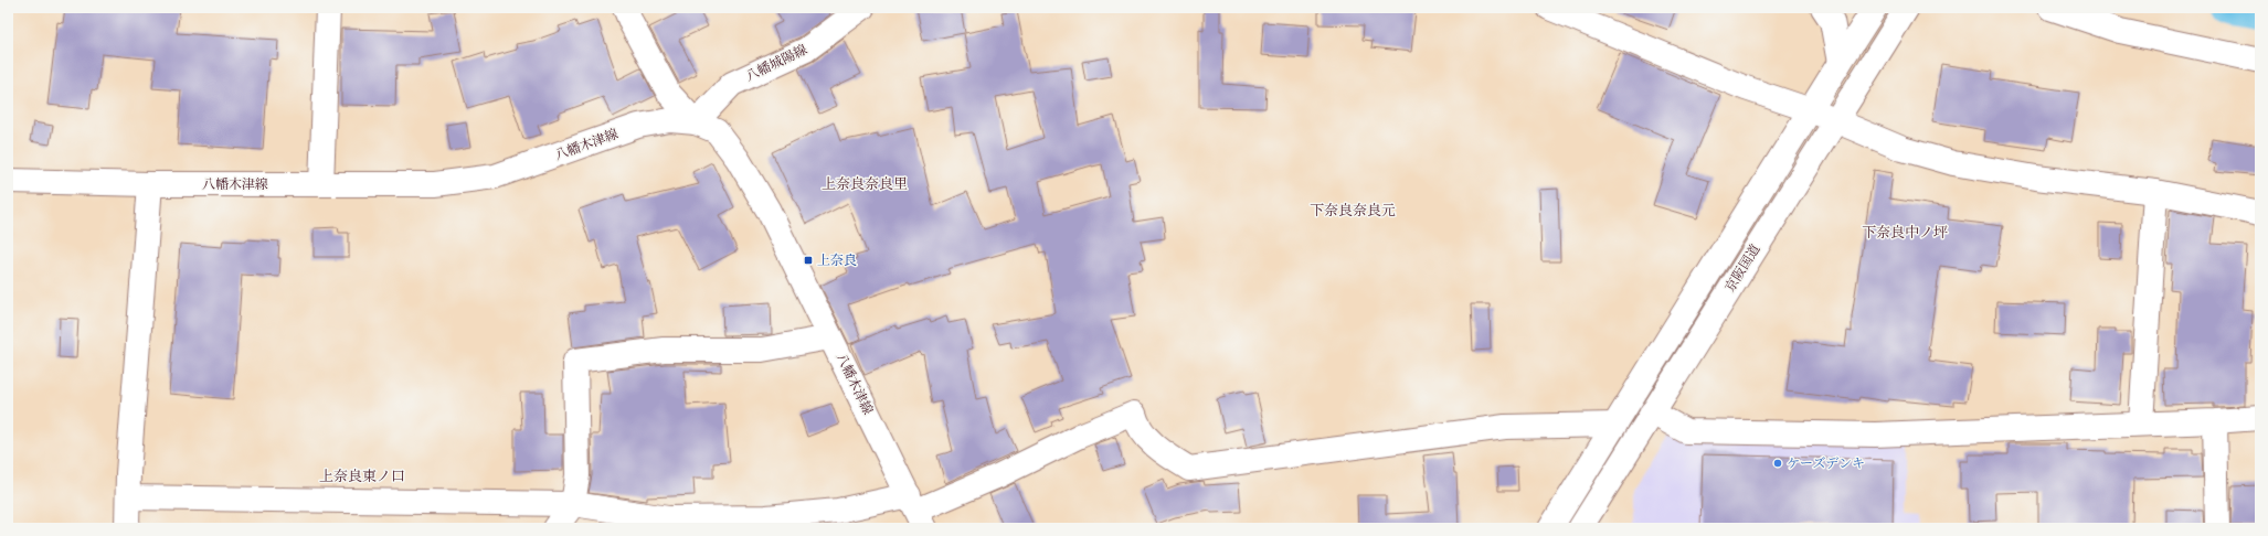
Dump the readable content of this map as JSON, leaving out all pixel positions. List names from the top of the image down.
{
  "streets": {
    "main road": ["八幡城陽線", "八幡木津線", "京阪国道"]
  },
  "crossings": [
    ["八幡城陽線", "八幡木津線"]
  ],
  "districts": [
    "上奈良奈良里",
    "下奈良奈良元",
    "下奈良中ノ坪",
    "上奈良東ノ口"
  ],
  "places": {
    "transit": ["上奈良"],
    "other": ["ケーズデンキ"]
  }
}
